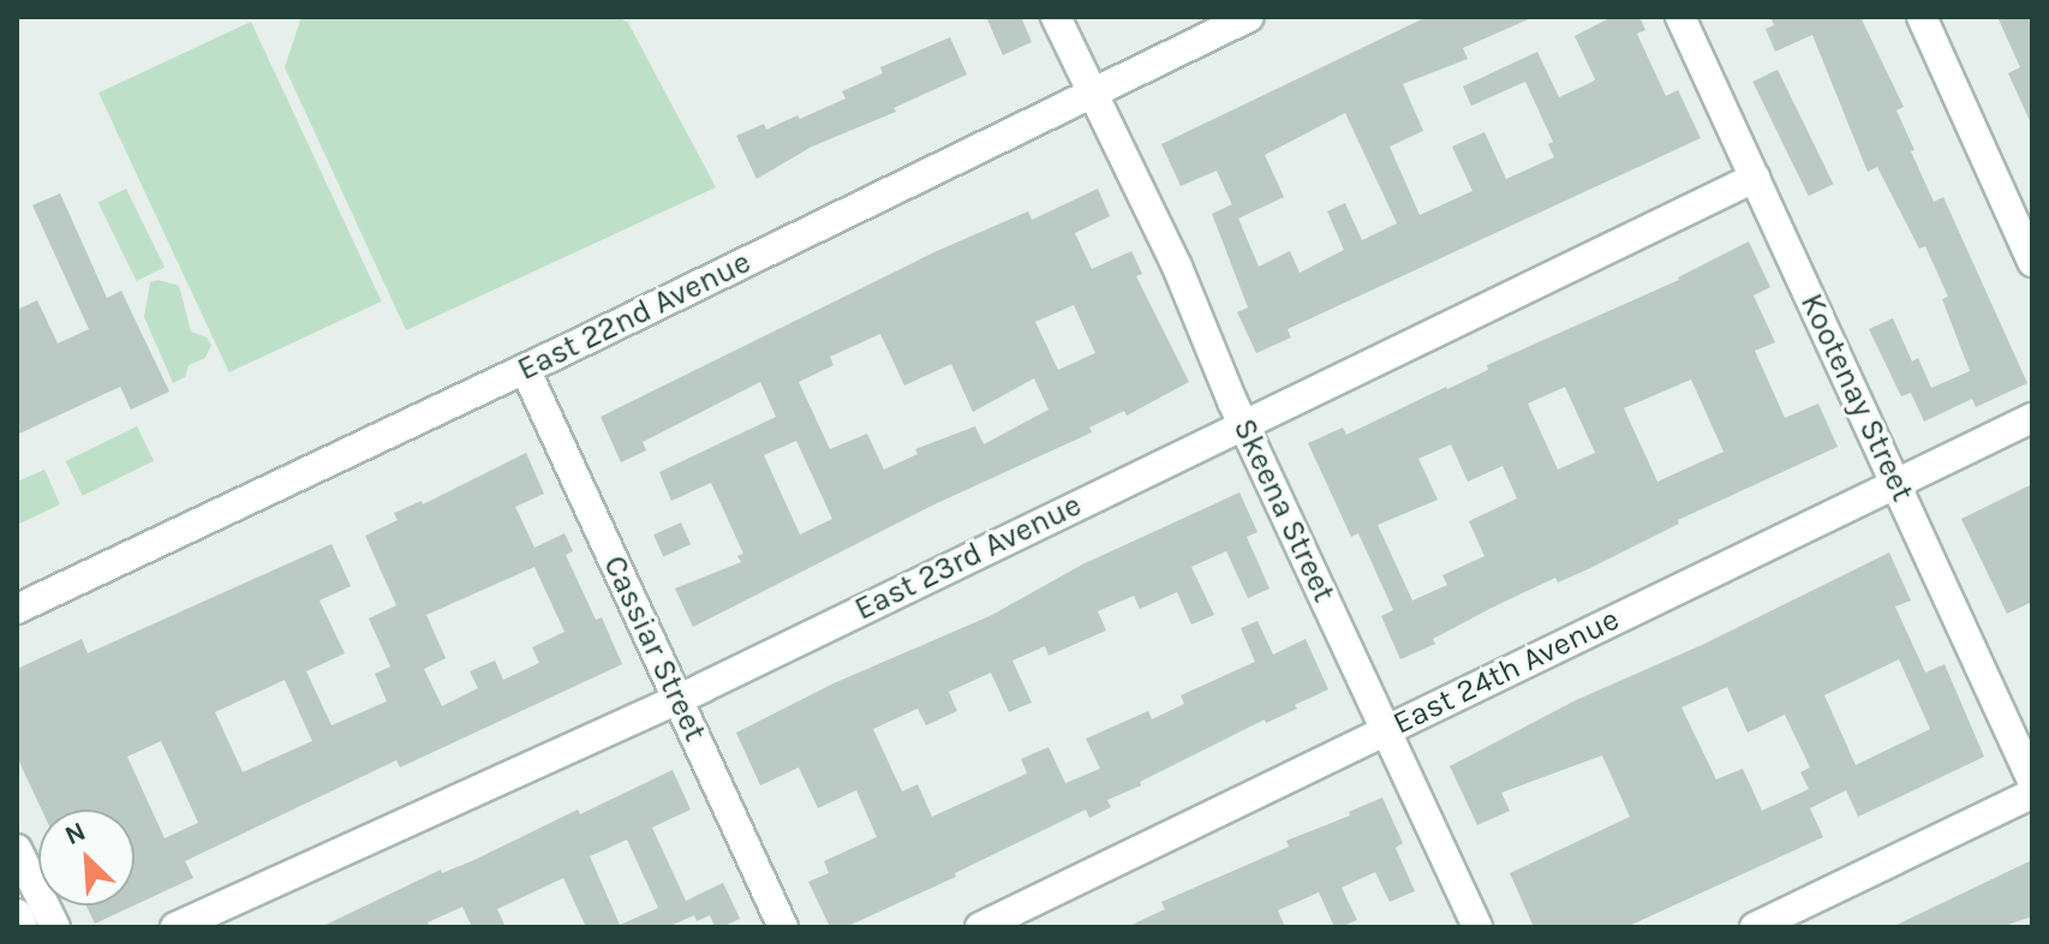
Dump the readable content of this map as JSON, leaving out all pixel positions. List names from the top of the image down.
{
  "streets": {
    "street": [
      "East 22nd Avenue",
      "Kootenay Street",
      "Skeena Street",
      "East 23rd Avenue",
      "Cassiar Street",
      "East 24th Avenue"
    ]
  },
  "crossings": [
    ["East 22nd Avenue", "Skeena Street"],
    ["East 22nd Avenue", "Cassiar Street"],
    ["Kootenay Street", "East 23rd Avenue"],
    ["Kootenay Street", "East 24th Avenue"],
    ["Skeena Street", "East 23rd Avenue"],
    ["Skeena Street", "East 24th Avenue"],
    ["East 23rd Avenue", "Cassiar Street"]
  ],
  "north": "top left"
}
